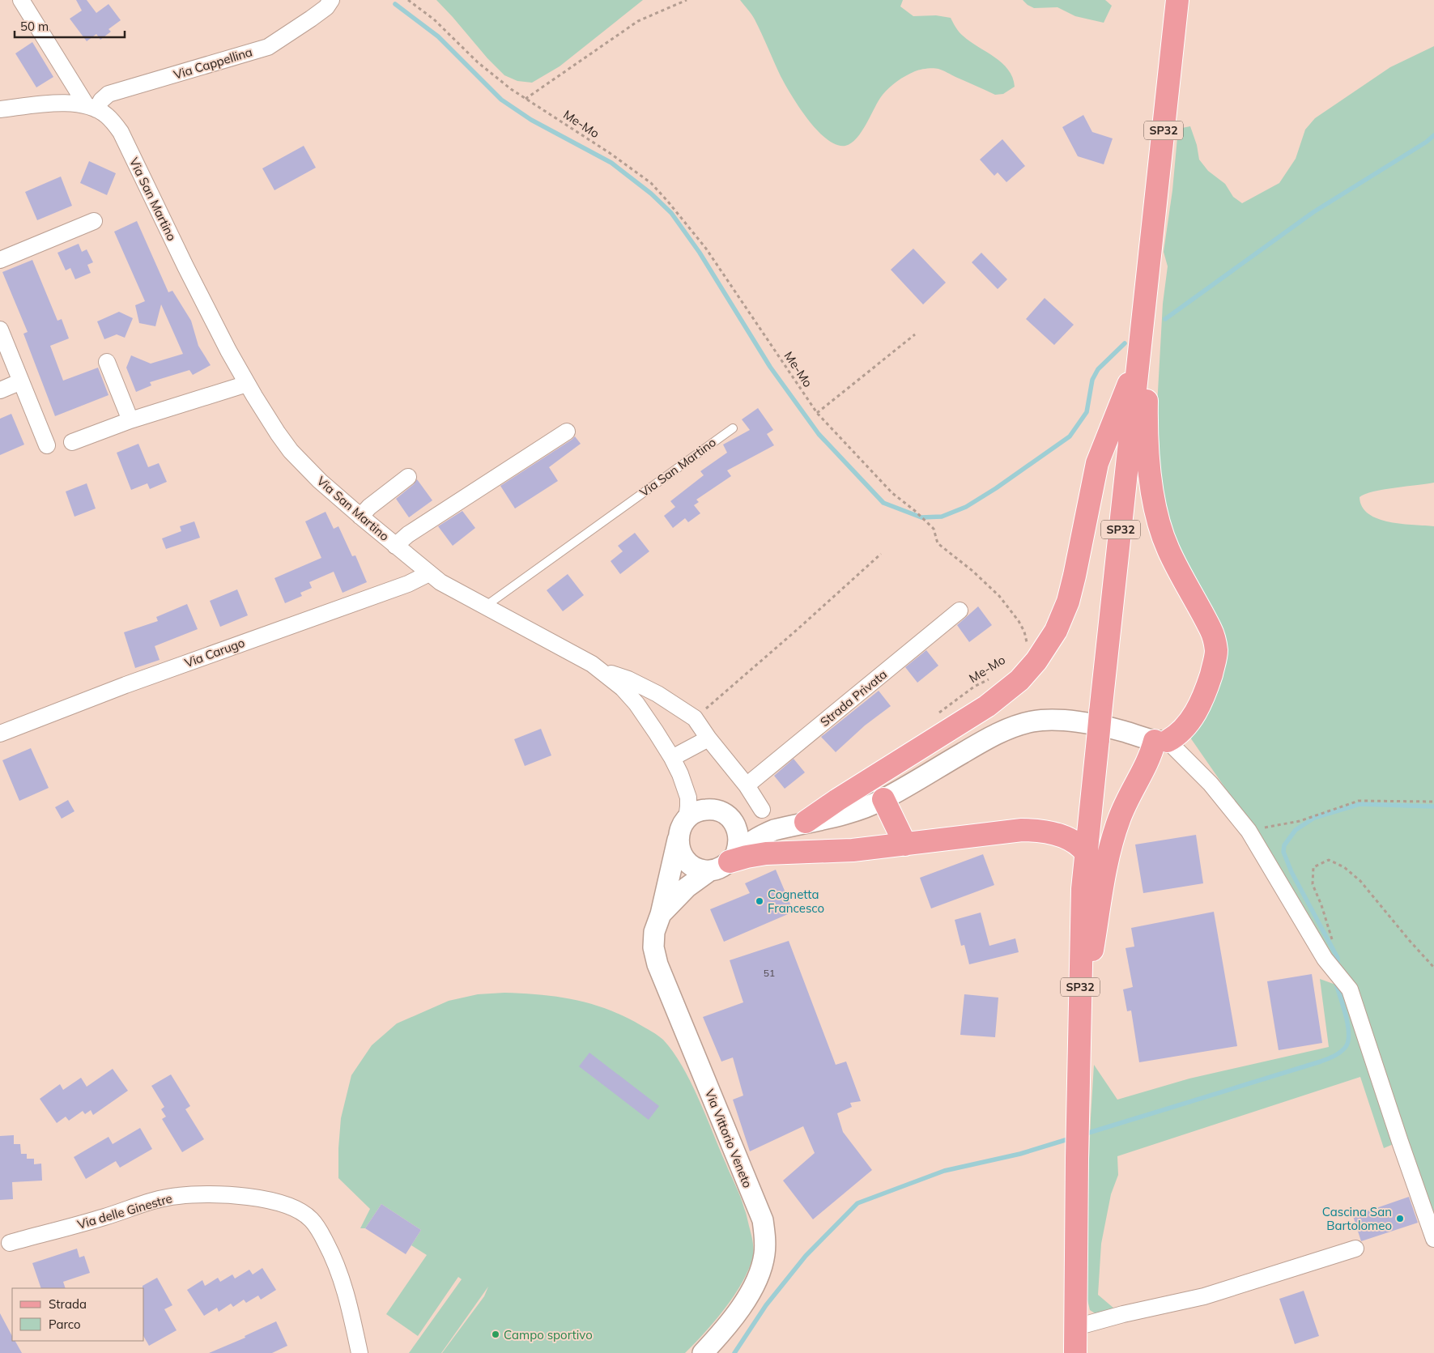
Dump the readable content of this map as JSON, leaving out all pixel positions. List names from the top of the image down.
{
  "streets": {
    "main road": ["SP32"],
    "street": [
      "Via Cappellina",
      "Via San Martino",
      "Via Carugo",
      "Strada Privata",
      "Via Vittorio Veneto",
      "Via delle Ginestre"
    ],
    "path": ["Me-Mo"]
  },
  "crossings": [
    ["Via Cappellina", "Via San Martino"],
    ["Via San Martino", "Via Carugo"]
  ],
  "places": ["Cognetta Francesco", "Cascina San Bartolomeo", "Campo sportivo"],
  "house_numbers": ["51"],
  "legend": ["Strada", "Parco"],
  "scale_bar": "50 m"
}
